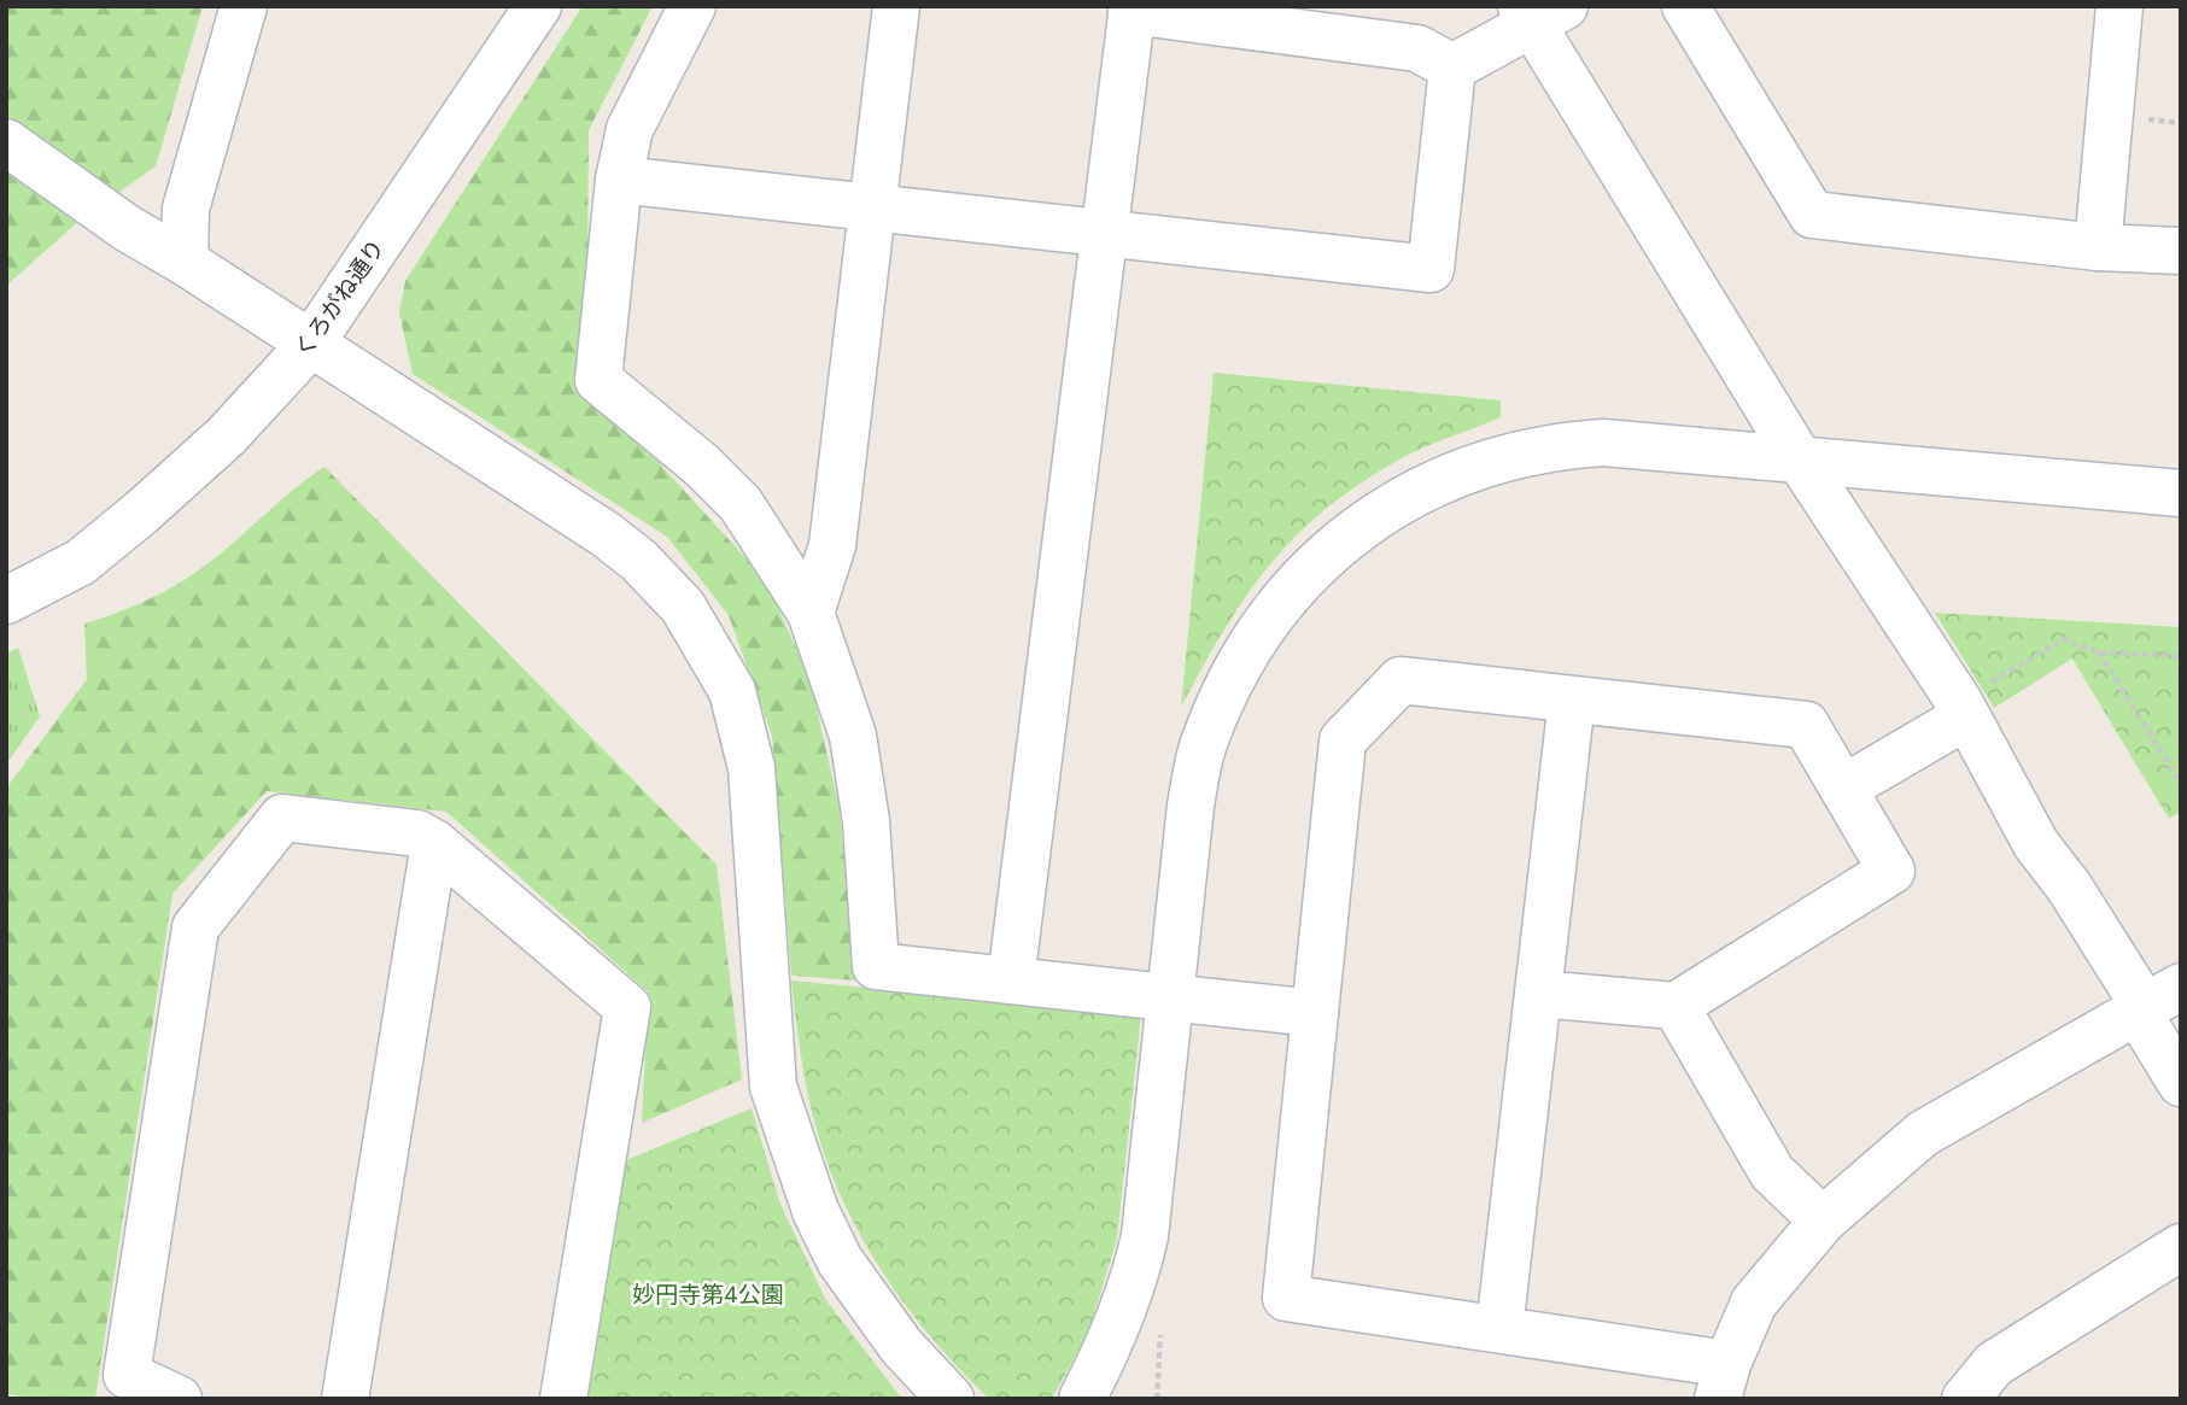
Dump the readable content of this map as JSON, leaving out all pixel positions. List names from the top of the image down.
{
  "streets": {
    "street": ["くろがね通り"]
  },
  "parks": ["妙円寺第4公園"]
}
